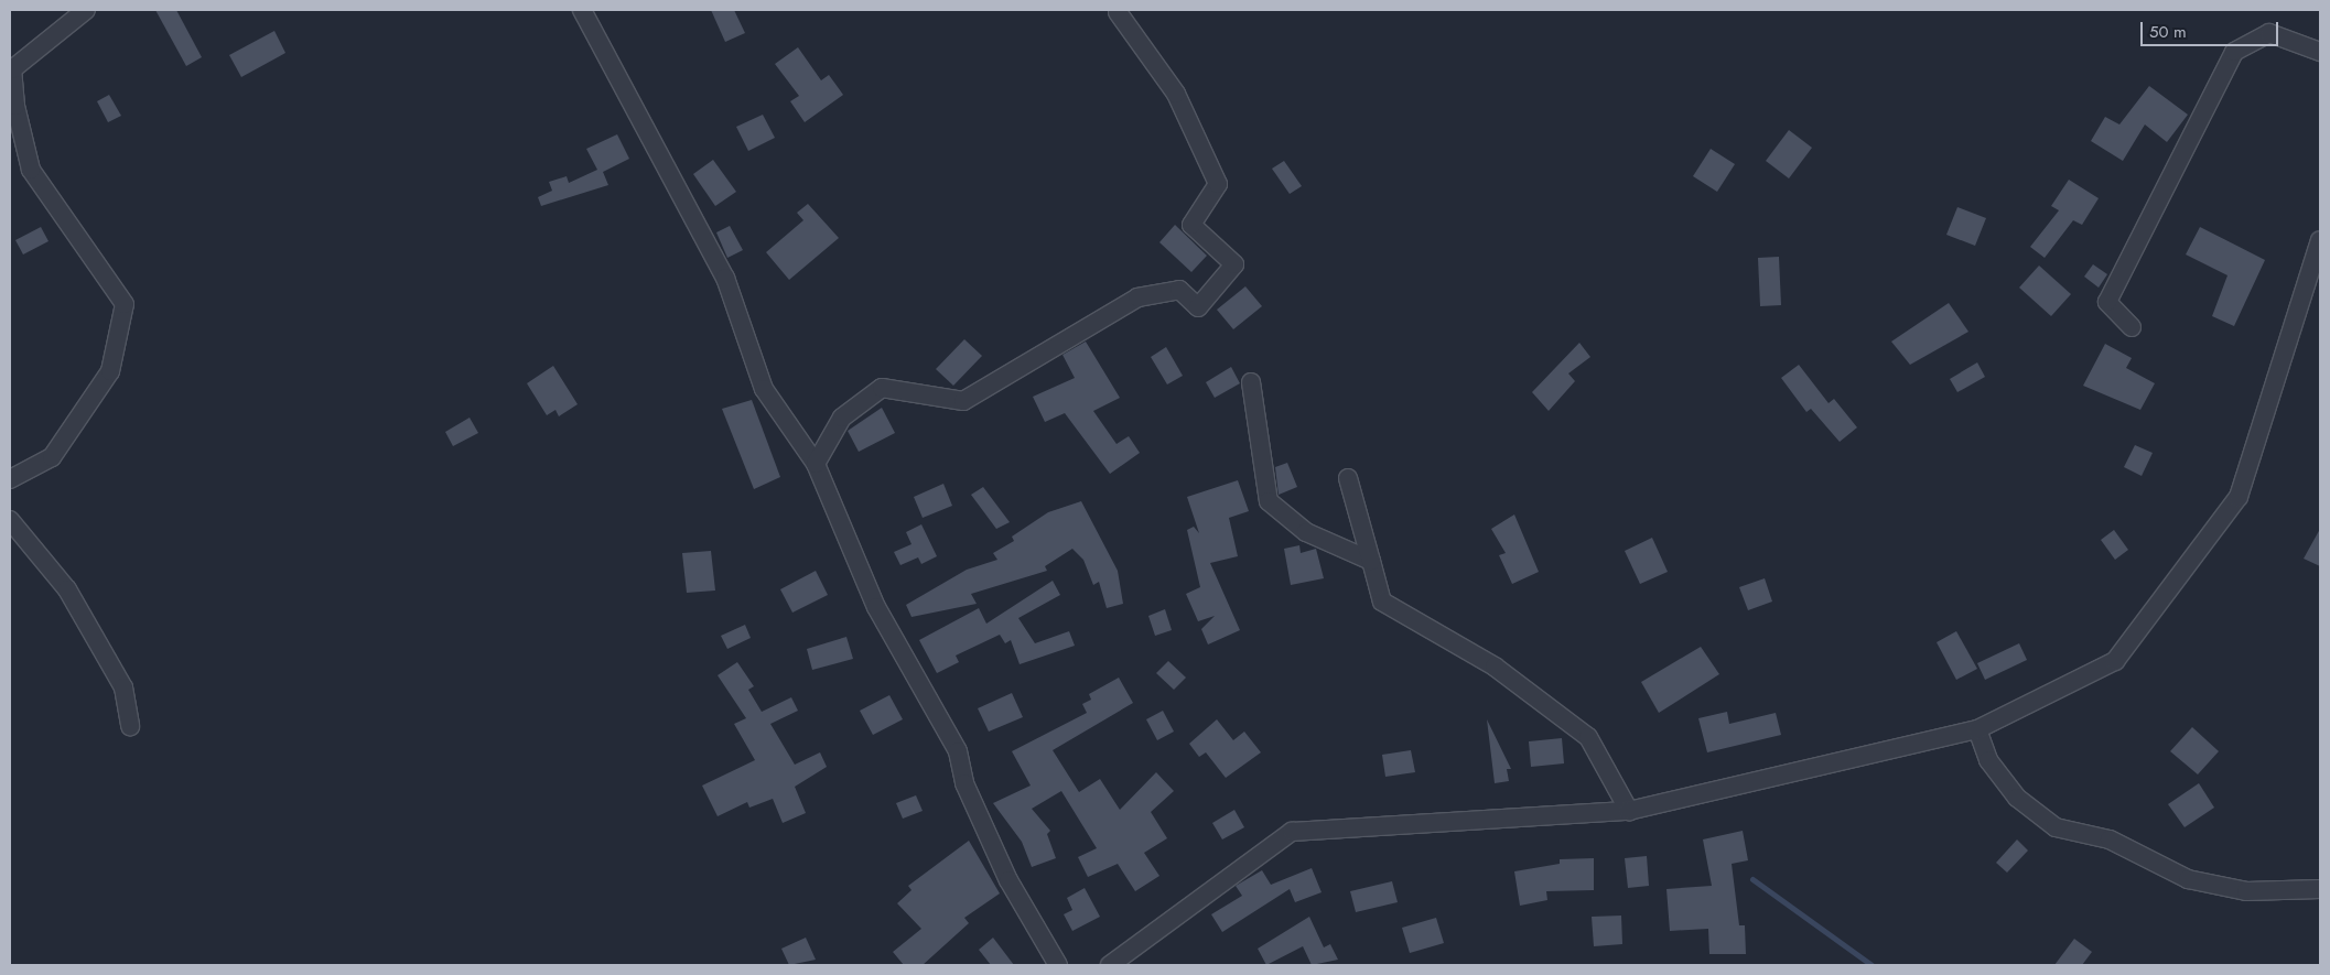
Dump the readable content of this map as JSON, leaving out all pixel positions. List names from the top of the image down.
{
  "scale_bar": "50 m"
}
